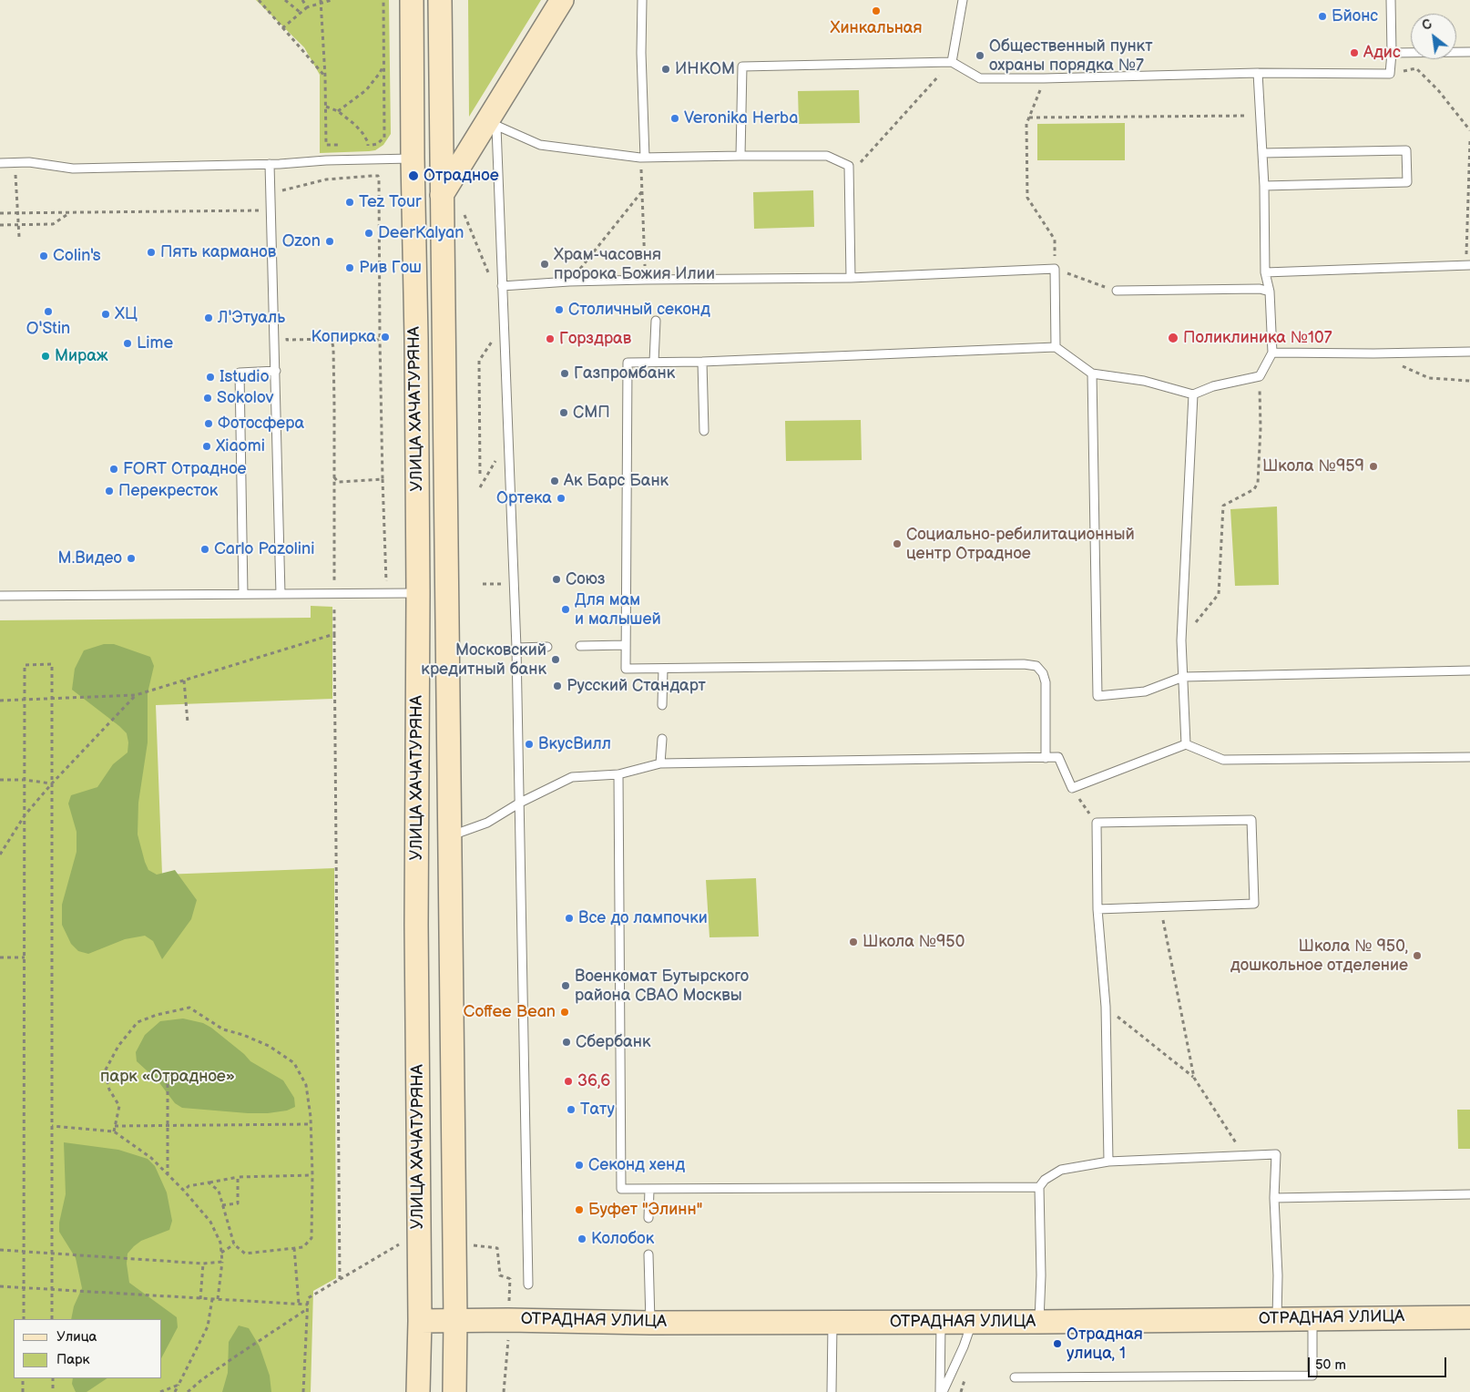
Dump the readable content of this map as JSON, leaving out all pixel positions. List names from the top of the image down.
{
  "streets": {
    "main road": ["УЛИЦА ХАЧАТУРЯНА", "ОТРАДНАЯ УЛИЦА"]
  },
  "crossings": [
    ["УЛИЦА ХАЧАТУРЯНА", "ОТРАДНАЯ УЛИЦА"]
  ],
  "parks": ["парк «Отрадное»"],
  "places": [
    "Хинкальная",
    "Бйонс",
    "Адис",
    "Общественный пункт охраны порядка №7",
    "ИНКОМ",
    "Veronika Herba",
    "Отрадное",
    "Tez Tour",
    "DeerKalyan",
    "Ozon",
    "Пять карманов",
    "Colin's",
    "Храм-часовня пророка Божия Илии",
    "Рив Гош",
    "Столичный секонд",
    "O'Stin",
    "ХЦ",
    "Л'Этуаль",
    "Копирка",
    "Поликлиника №107",
    "Горздрав",
    "Lime",
    "Мираж",
    "Газпромбанк",
    "Istudio",
    "Sokolov",
    "СМП",
    "Фотосфера",
    "Xiaomi",
    "Школа №959",
    "FORT Отрадное",
    "Ак Барс Банк",
    "Перекресток",
    "Ортека",
    "Социально-ребилитационный центр Отрадное",
    "Carlo Pazolini",
    "М.Видео",
    "Союз",
    "Для мам и малышей",
    "Московский кредитный банк",
    "Русский Стандарт",
    "ВкусВилл",
    "Все до лампочки",
    "Школа №950",
    "Школа № 950, дошкольное отделение",
    "Военкомат Бутырского района СВАО Москвы",
    "Coffee Bean",
    "Сбербанк",
    "36,6",
    "Тату",
    "Секонд хенд",
    "Буфет \"Элинн\"",
    "Колобок",
    "Отрадная улица, 1"
  ],
  "legend": ["Улица", "Парк"],
  "scale_bar": "50 m",
  "north": "top left"
}
